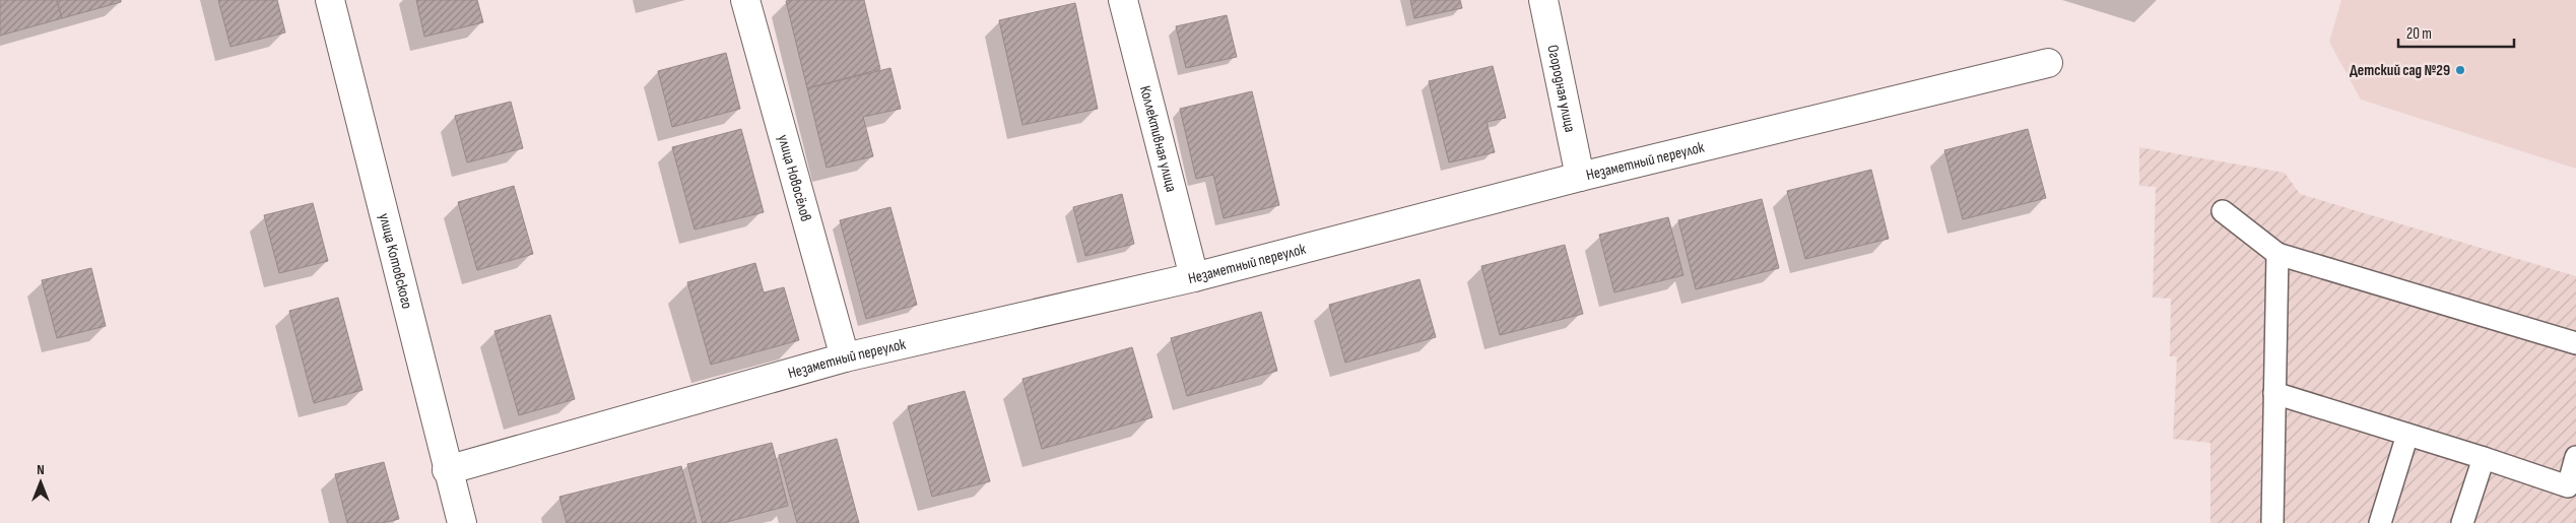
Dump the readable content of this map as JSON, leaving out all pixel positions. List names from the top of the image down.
{
  "streets": {
    "street": [
      "Огородная улица",
      "Коллективная улица",
      "Незаметный переулок",
      "улица Новосёлов",
      "улица Котовского"
    ]
  },
  "crossings": [
    ["Огородная улица", "Незаметный переулок"],
    ["Коллективная улица", "Незаметный переулок"],
    ["Незаметный переулок", "улица Новосёлов"],
    ["Незаметный переулок", "улица Котовского"]
  ],
  "places": ["Детский сад №29"],
  "scale_bar": "20 m",
  "north": "top"
}
